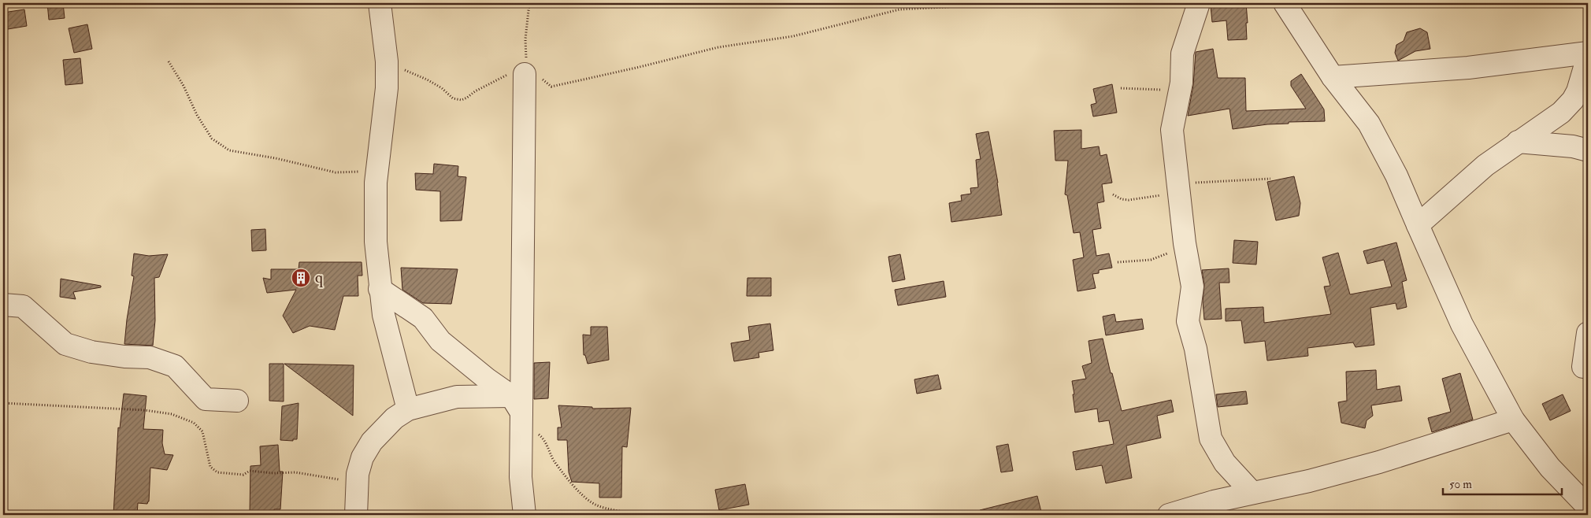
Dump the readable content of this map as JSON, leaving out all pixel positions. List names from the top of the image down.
{
  "places": {
    "building": ["q"]
  },
  "scale_bar": "50 m"
}
